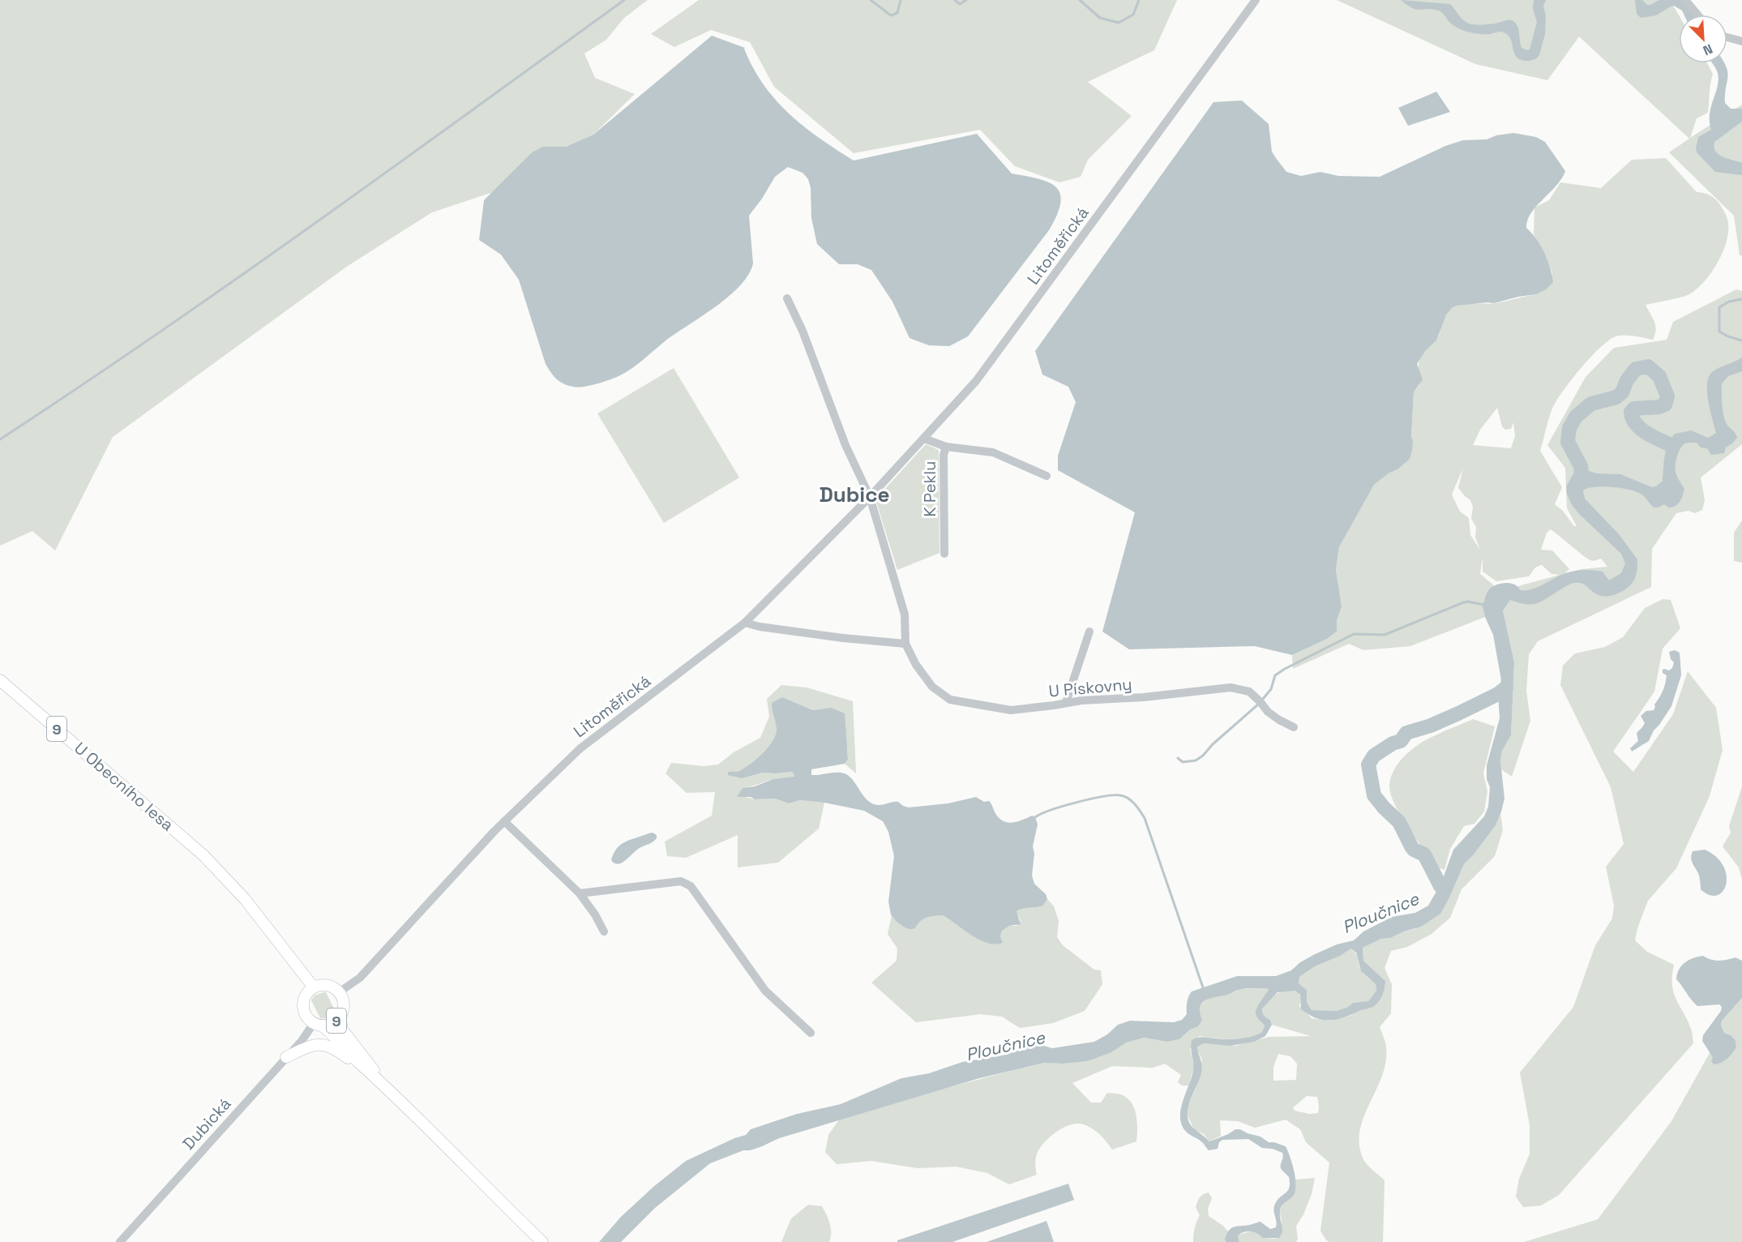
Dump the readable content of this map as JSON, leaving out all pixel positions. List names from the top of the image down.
{
  "streets": {
    "main road": ["9", "U Obecního lesa"],
    "street": [
      "Litoměřická",
      "K Peklu",
      "U Pískovny",
      "Dubická"
    ]
  },
  "crossings": [
    ["Litoměřická", "K Peklu"],
    ["Litoměřická", "9"],
    ["Litoměřická", "U Obecního lesa"],
    ["Litoměřická", "Dubická"],
    ["9", "U Obecního lesa"],
    ["9", "Dubická"],
    ["U Obecního lesa", "Dubická"]
  ],
  "districts": ["Dubice"],
  "water": ["Ploučnice"],
  "north": "bottom right"
}
